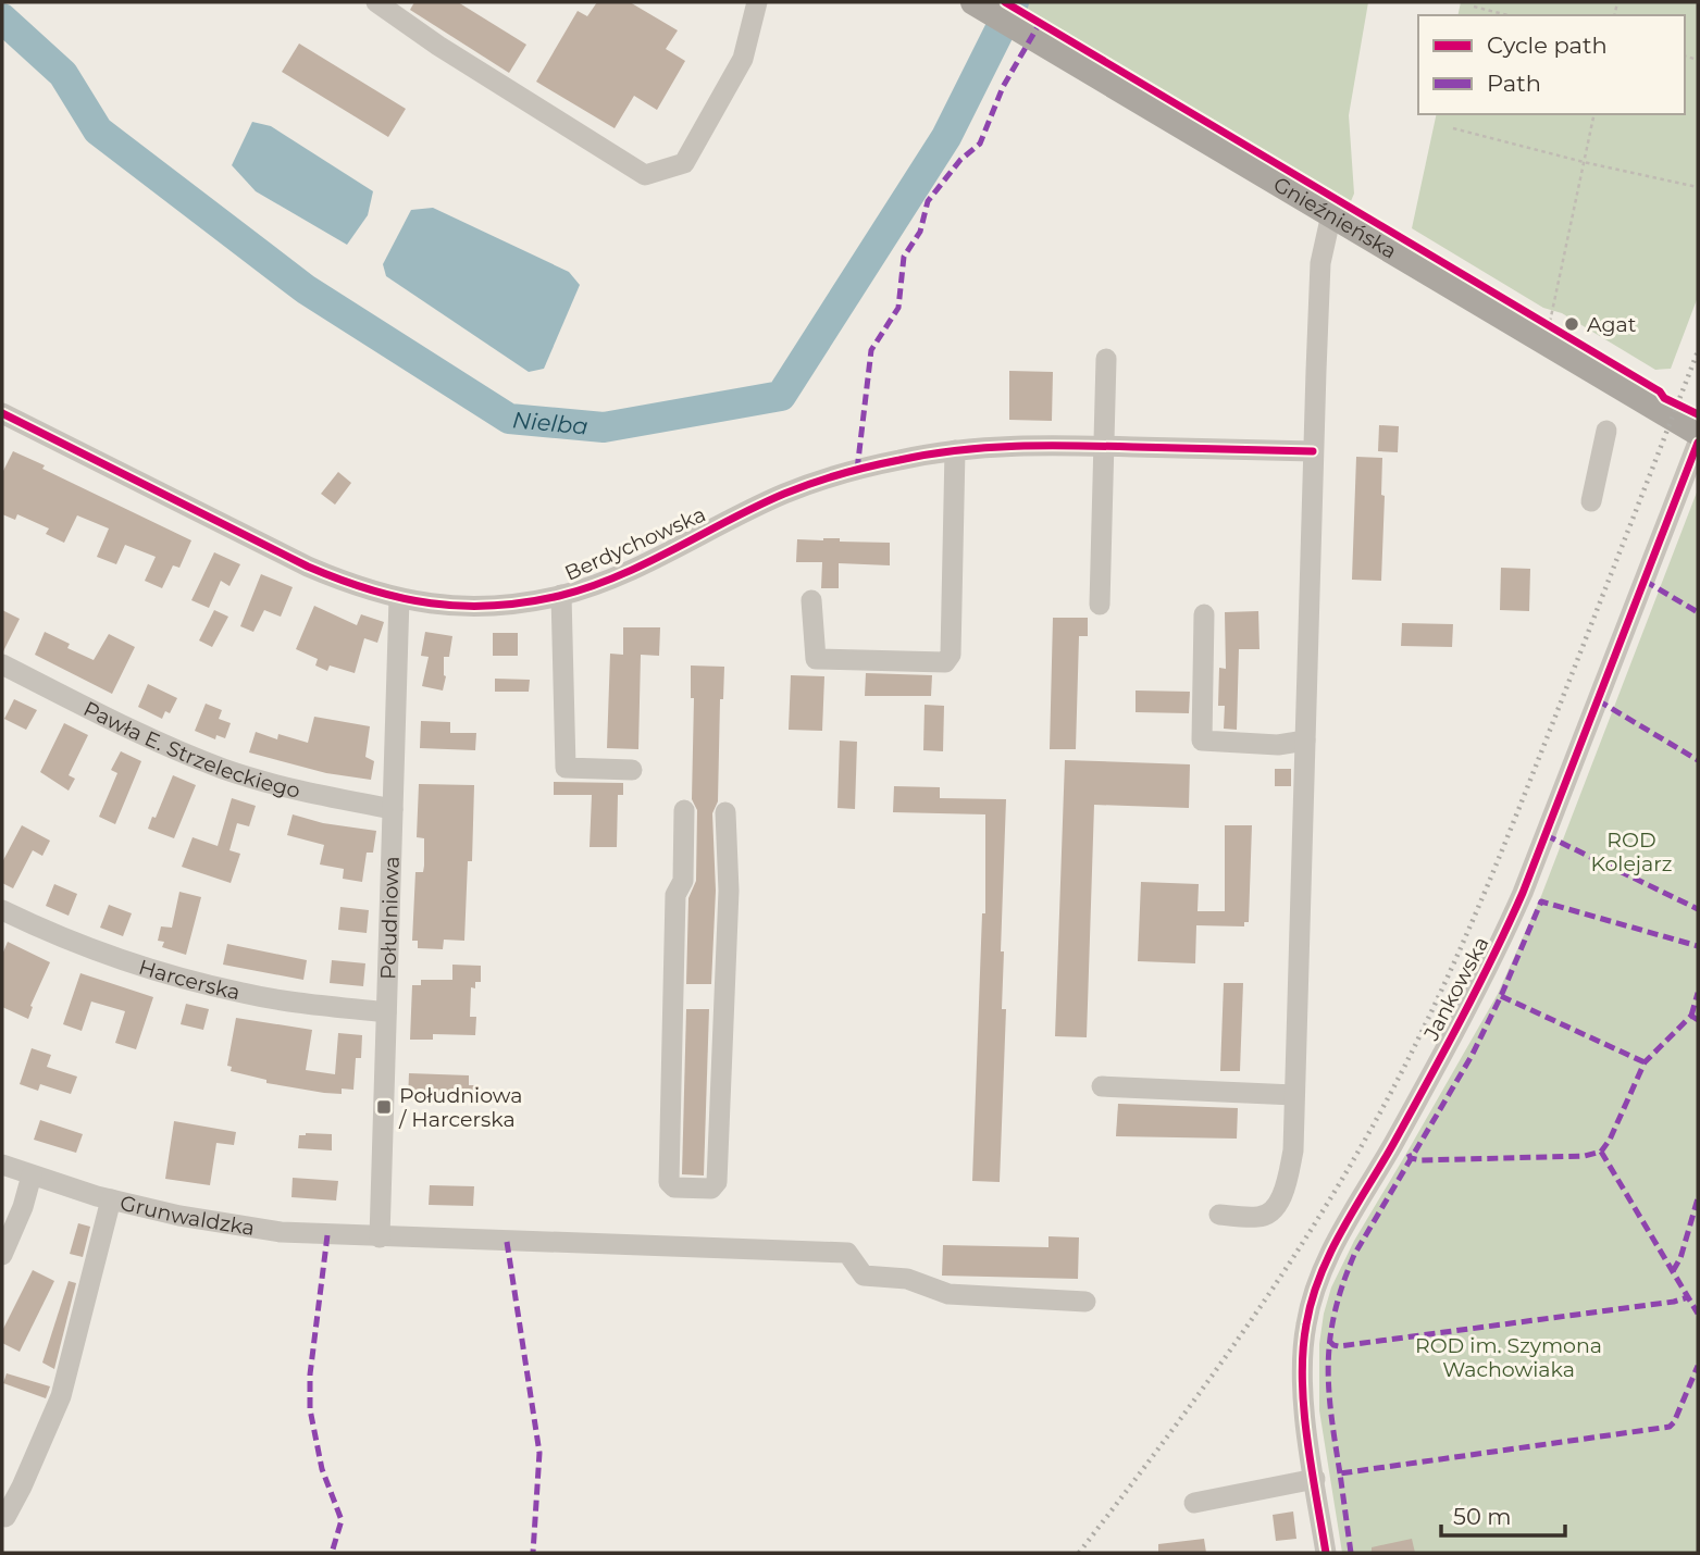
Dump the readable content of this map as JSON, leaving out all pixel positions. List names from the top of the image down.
{
  "streets": {
    "main road": ["Gnieźnieńska"],
    "street": [
      "Berdychowska",
      "Pawła E. Strzeleckiego",
      "Południowa",
      "Harcerska",
      "Jankowska",
      "Grunwaldzka"
    ]
  },
  "crossings": [
    ["Berdychowska", "Południowa"],
    ["Pawła E. Strzeleckiego", "Południowa"],
    ["Południowa", "Harcerska"],
    ["Południowa", "Grunwaldzka"]
  ],
  "water": ["Nielba"],
  "parks": ["ROD Kolejarz", "ROD im. Szymona Wachowiaka"],
  "places": {
    "other": ["Agat"],
    "transit": ["Południowa / Harcerska"]
  },
  "legend": ["Cycle path", "Path"],
  "scale_bar": "50 m"
}
